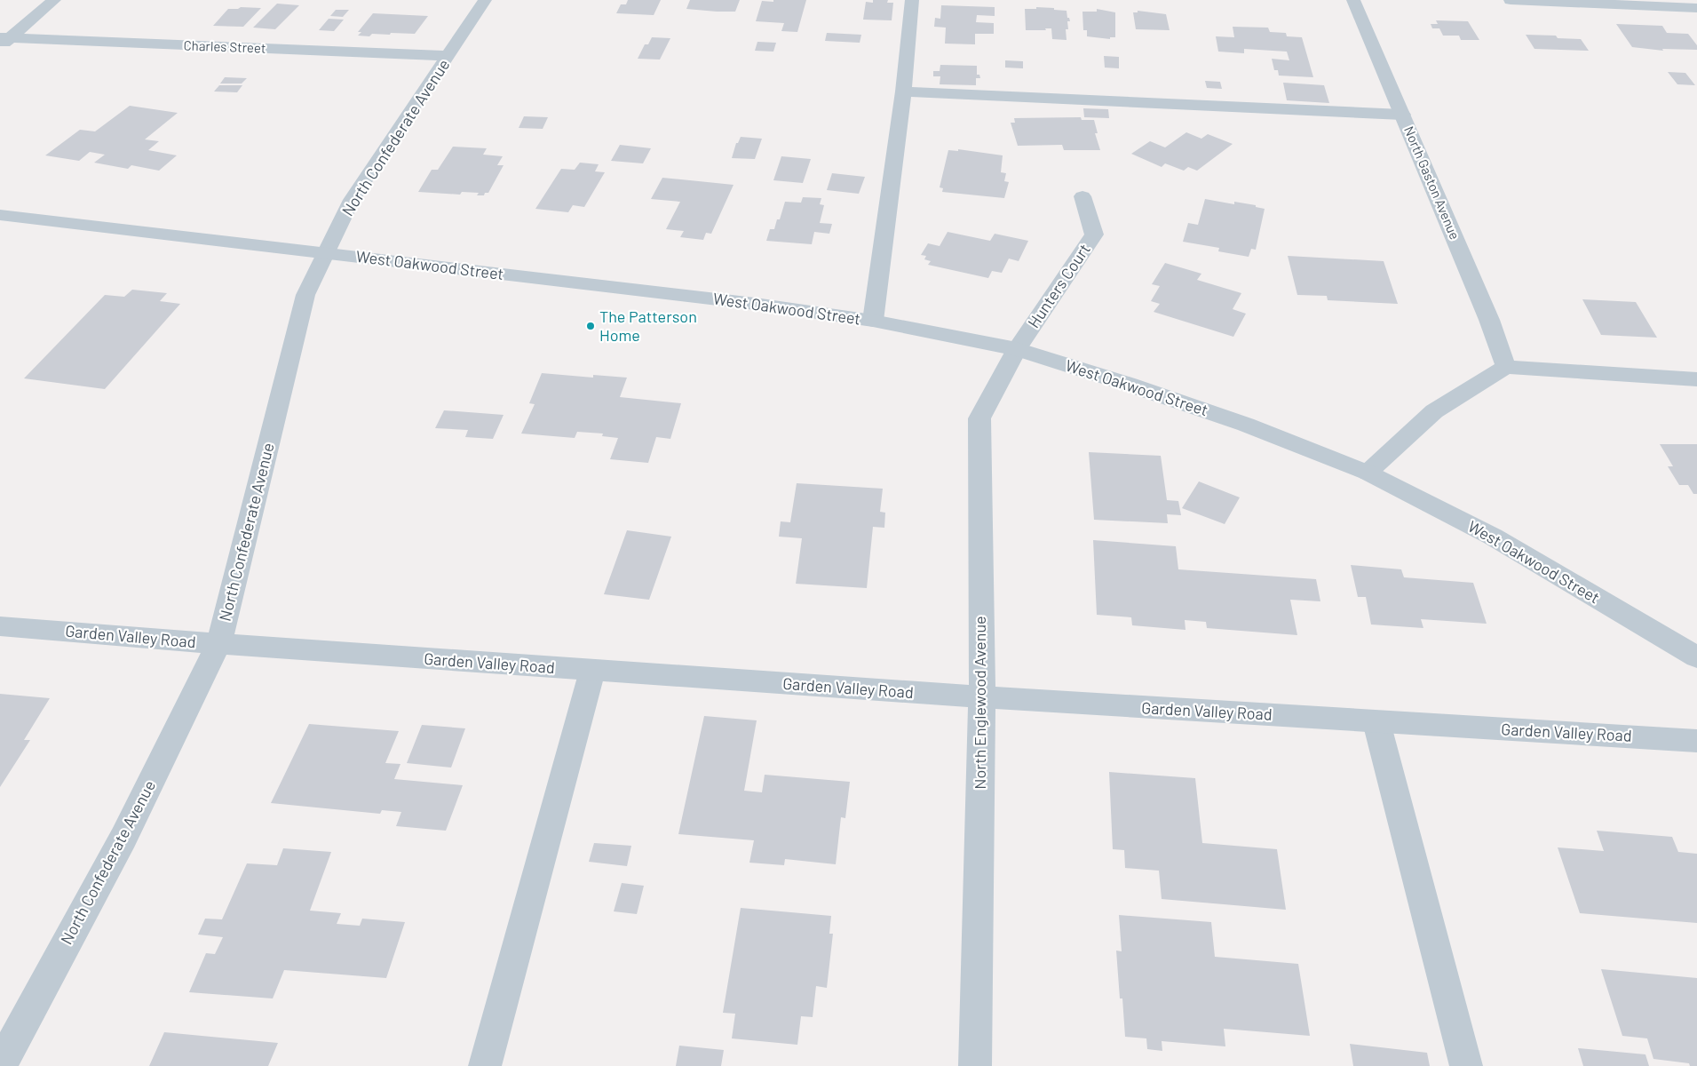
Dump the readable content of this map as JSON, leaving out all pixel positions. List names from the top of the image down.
{
  "streets": {
    "street": [
      "Charles Street",
      "North Confederate Avenue",
      "North Gaston Avenue",
      "West Oakwood Street",
      "Hunters Court",
      "Garden Valley Road",
      "North Englewood Avenue"
    ]
  },
  "crossings": [
    ["Charles Street", "North Confederate Avenue"],
    ["North Confederate Avenue", "West Oakwood Street"],
    ["North Confederate Avenue", "Garden Valley Road"],
    ["West Oakwood Street", "Hunters Court"],
    ["West Oakwood Street", "North Englewood Avenue"],
    ["Hunters Court", "North Englewood Avenue"],
    ["Garden Valley Road", "North Englewood Avenue"]
  ],
  "places": ["The Patterson Home"]
}
